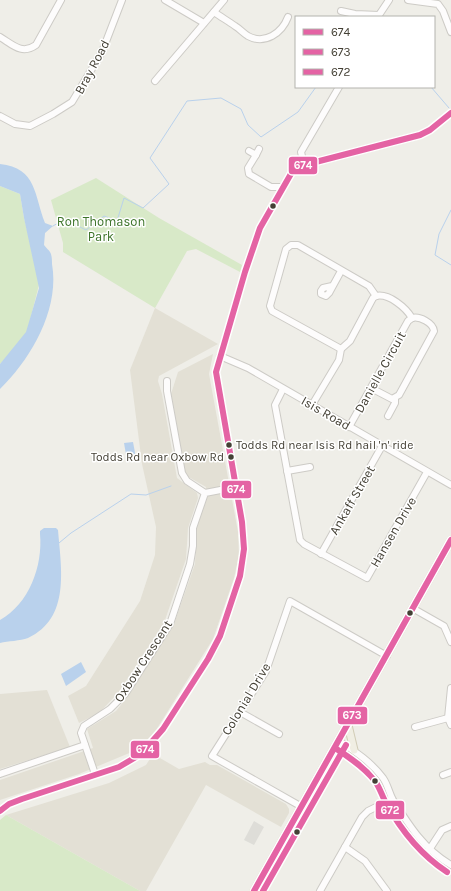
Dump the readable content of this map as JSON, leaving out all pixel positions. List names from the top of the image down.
{
  "streets": {
    "street": [
      "Bray Road",
      "Danielle Circuit",
      "Isis Road",
      "Ankaff Street",
      "Hansen Drive",
      "Oxbow Crescent",
      "Colonial Drive"
    ]
  },
  "crossings": [
    ["Danielle Circuit", "Isis Road"],
    ["Isis Road", "Ankaff Street"],
    ["Isis Road", "Hansen Drive"],
    ["Ankaff Street", "Hansen Drive"]
  ],
  "parks": ["Ron Thomason Park"],
  "places": ["Todds Rd near Isis Rd hail 'n' ride", "Todds Rd near Oxbow Rd"],
  "lines": ["transit line 674", "transit line 673", "transit line 672"],
  "legend": ["674", "673", "672"]
}
